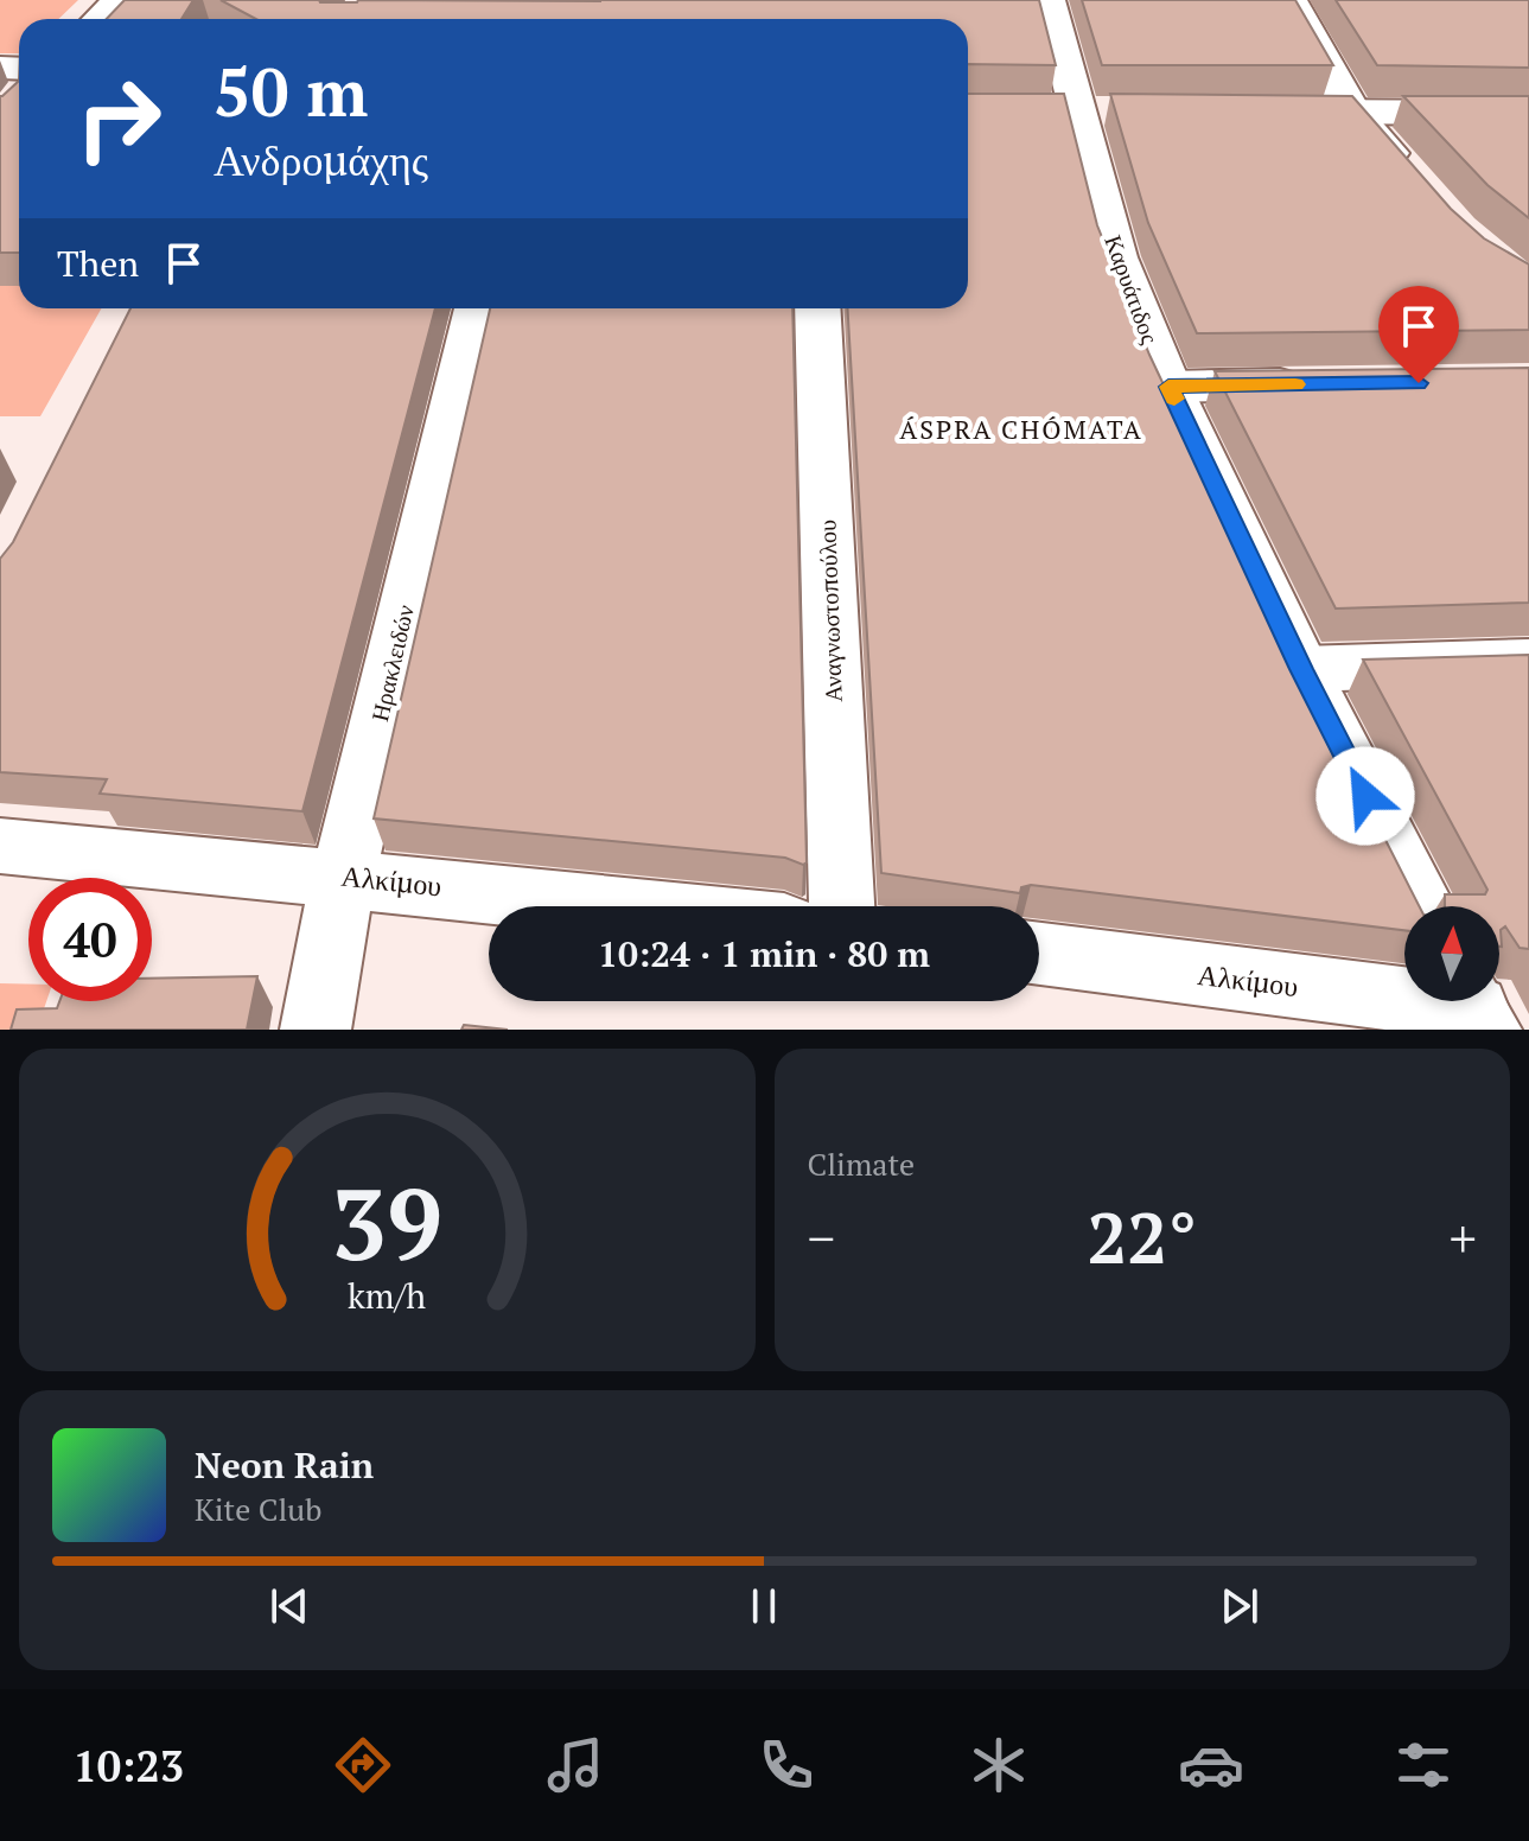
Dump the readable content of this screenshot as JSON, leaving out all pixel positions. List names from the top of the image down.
{
  "streets": {
    "street": [
      "Καρυάτιδος",
      "Αναγνωστοπούλου",
      "Ηρακλειδών",
      "Αλκίμου"
    ]
  },
  "crossings": [
    ["Ηρακλειδών", "Αλκίμου"]
  ],
  "districts": ["ÁSPRA CHÓMATA"],
  "north": "top",
  "page": {
    "turn": ["50 m", "Ανδρομάχης"],
    "then": "Then",
    "limit": "40",
    "trip": "10:24 · 1 min · 80 m",
    "tile": "Climate",
    "heat": ["−", "22°", "+"],
    "song": ["Neon Rain", "Kite Club"],
    "tabs": "10:23",
    "gauge": ["39", "km/h"]
  }
}
